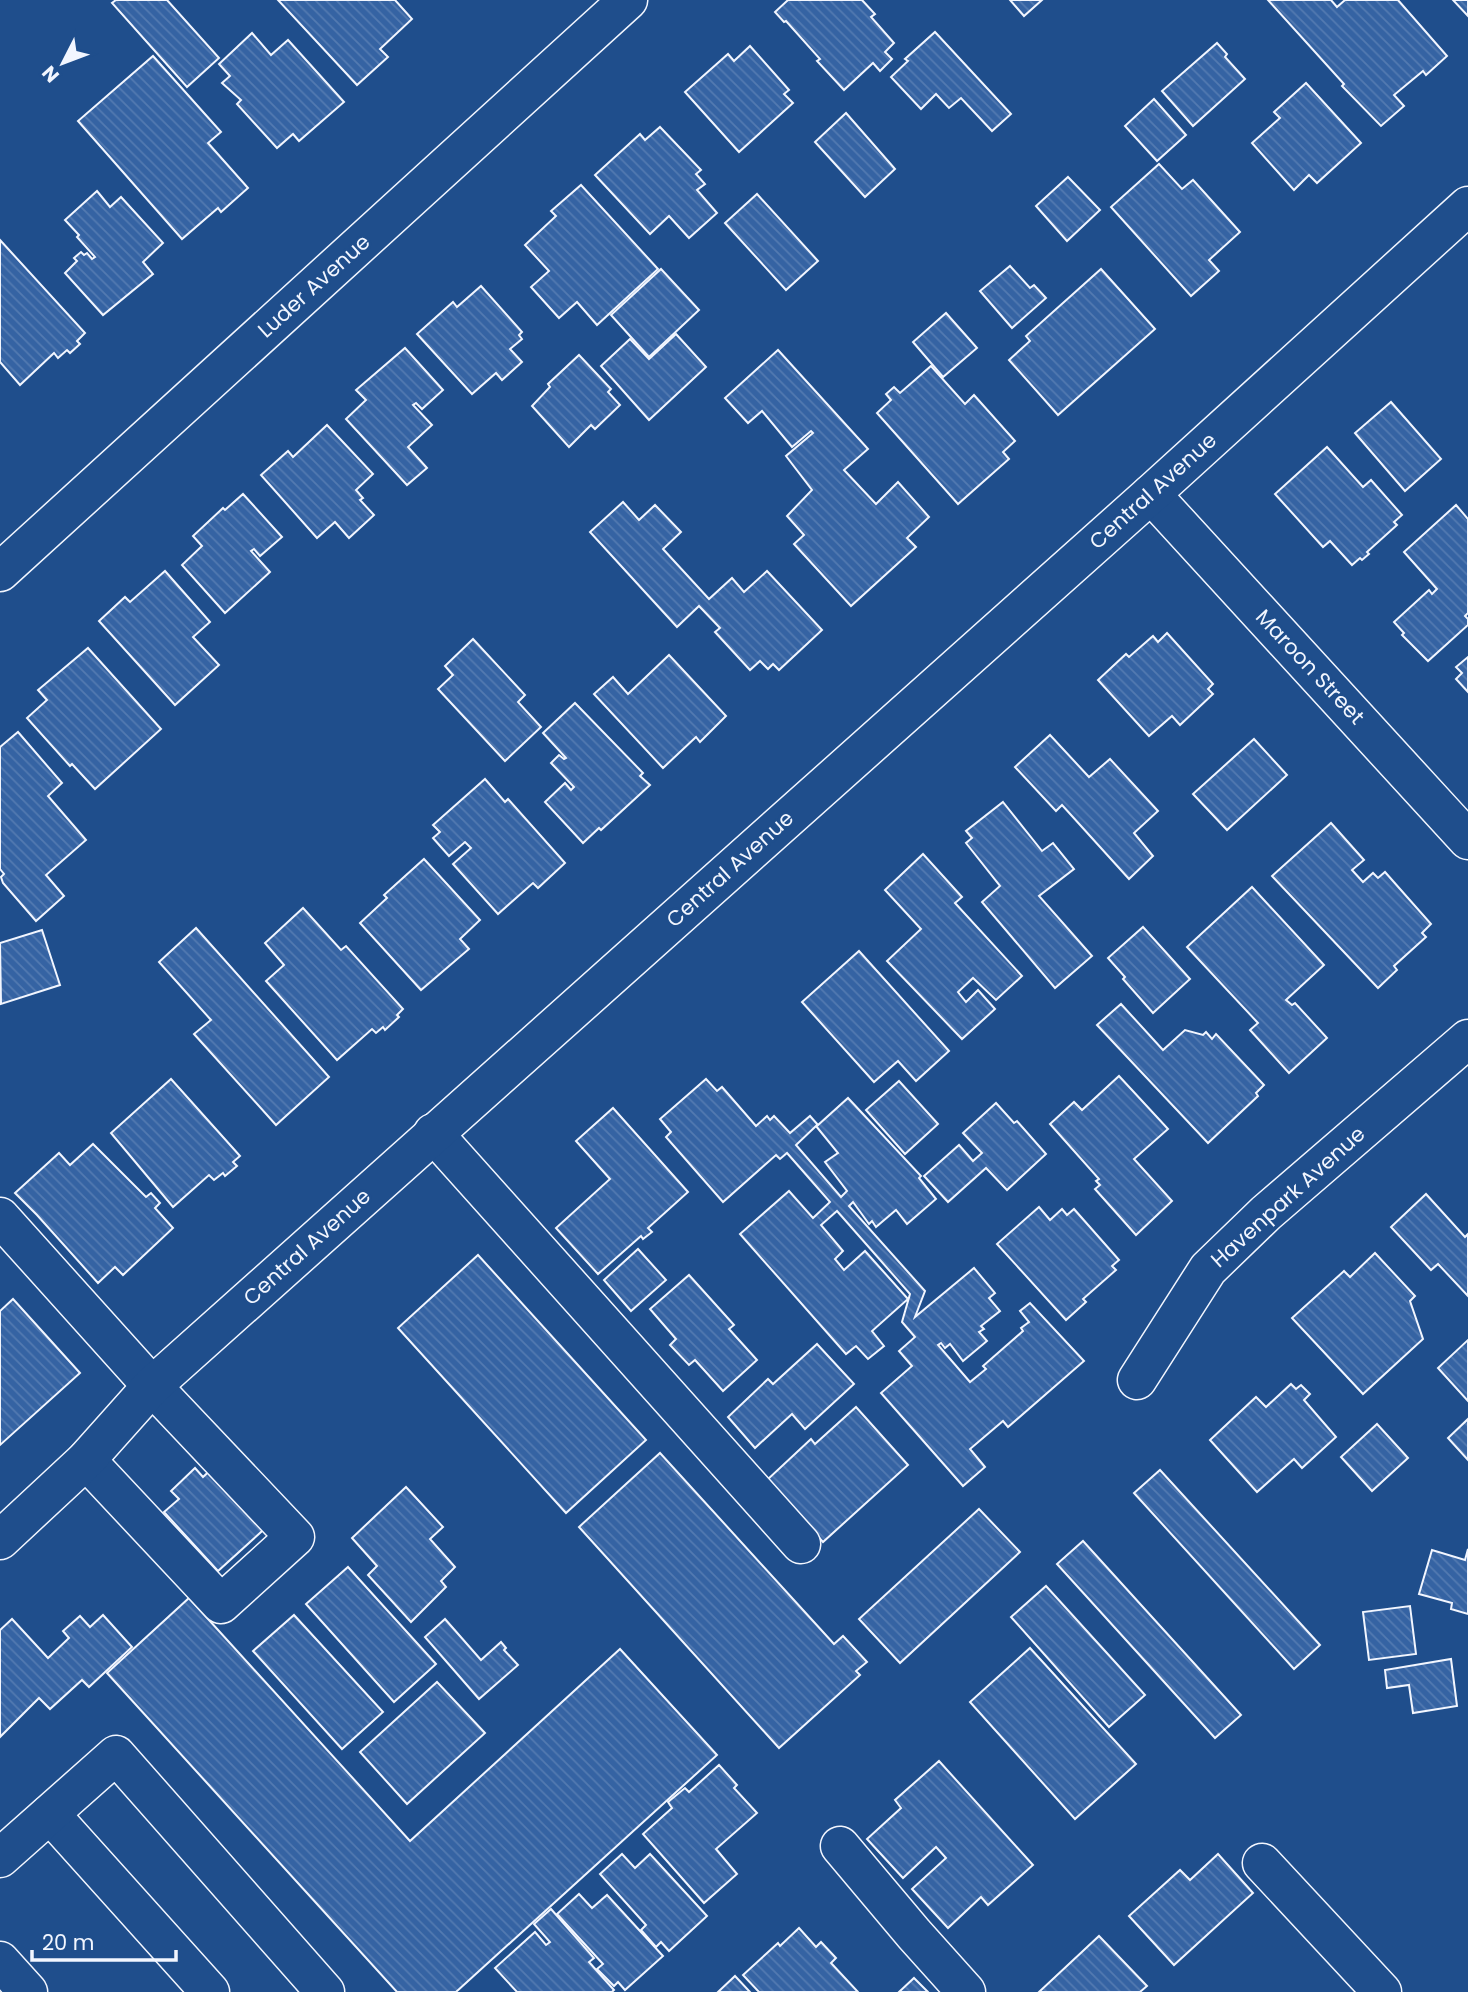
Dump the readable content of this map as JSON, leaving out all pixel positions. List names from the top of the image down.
{
  "streets": {
    "street": [
      "Luder Avenue",
      "Central Avenue",
      "Maroon Street",
      "Havenpark Avenue"
    ]
  },
  "crossings": [
    ["Central Avenue", "Maroon Street"]
  ],
  "scale_bar": "20 m",
  "north": "bottom left"
}
